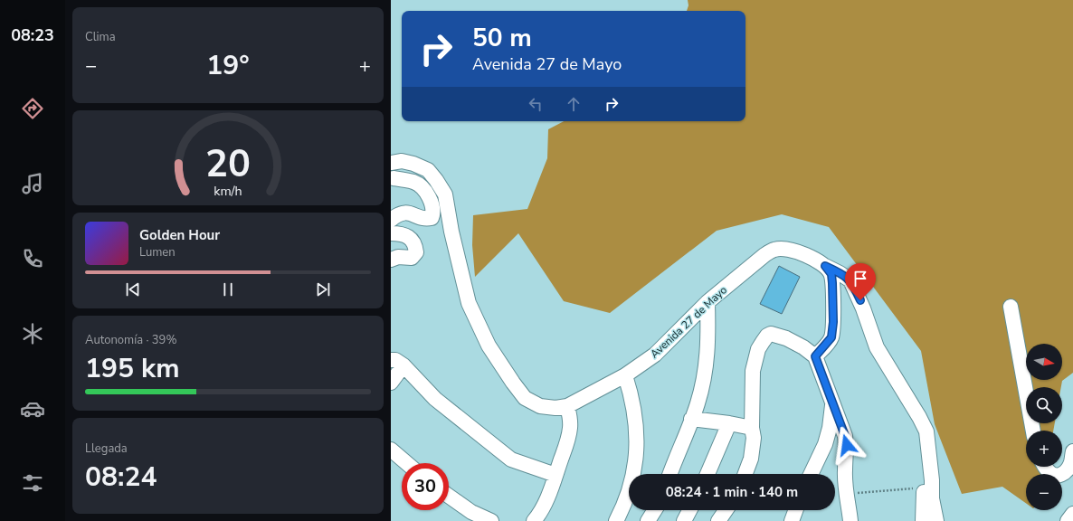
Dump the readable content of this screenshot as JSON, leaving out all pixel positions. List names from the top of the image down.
{
  "streets": {
    "street": ["Avenida 27 de Mayo"]
  },
  "north": "right",
  "page": {
    "tabs": "08:23",
    "tile": [
      "Clima",
      ["Autonomía · 39%", "195 km"],
      ["Llegada", "08:24"]
    ],
    "turn": ["50 m", "Avenida 27 de Mayo"],
    "heat": ["−", "19°", "+"],
    "song": ["Golden Hour", "Lumen"],
    "map_buttons": ["+", "−"],
    "limit": "30",
    "trip": "08:24 · 1 min · 140 m",
    "gauge": ["20", "km/h"]
  }
}
